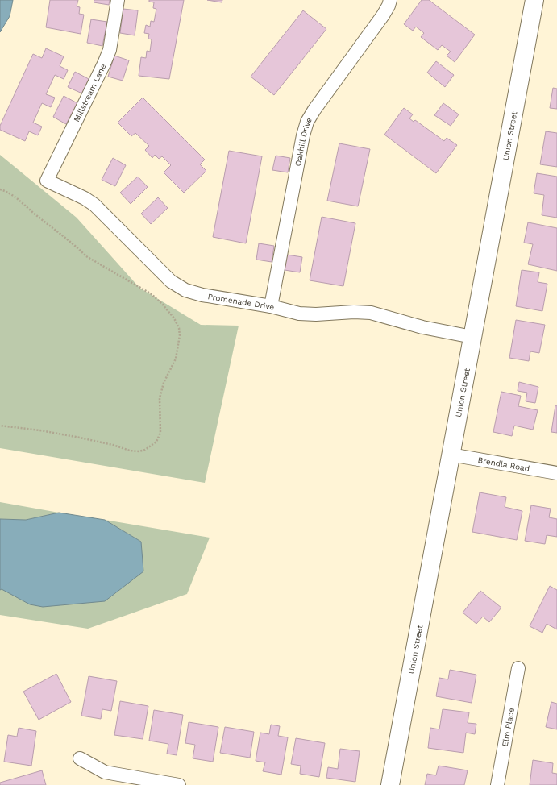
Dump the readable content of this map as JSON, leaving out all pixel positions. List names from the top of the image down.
{
  "streets": {
    "street": [
      "Millstream Lane",
      "Union Street",
      "Oakhill Drive",
      "Promenade Drive",
      "Brendla Road",
      "Elm Place"
    ]
  },
  "crossings": [
    ["Millstream Lane", "Promenade Drive"],
    ["Union Street", "Promenade Drive"],
    ["Union Street", "Brendla Road"],
    ["Oakhill Drive", "Promenade Drive"]
  ]
}
